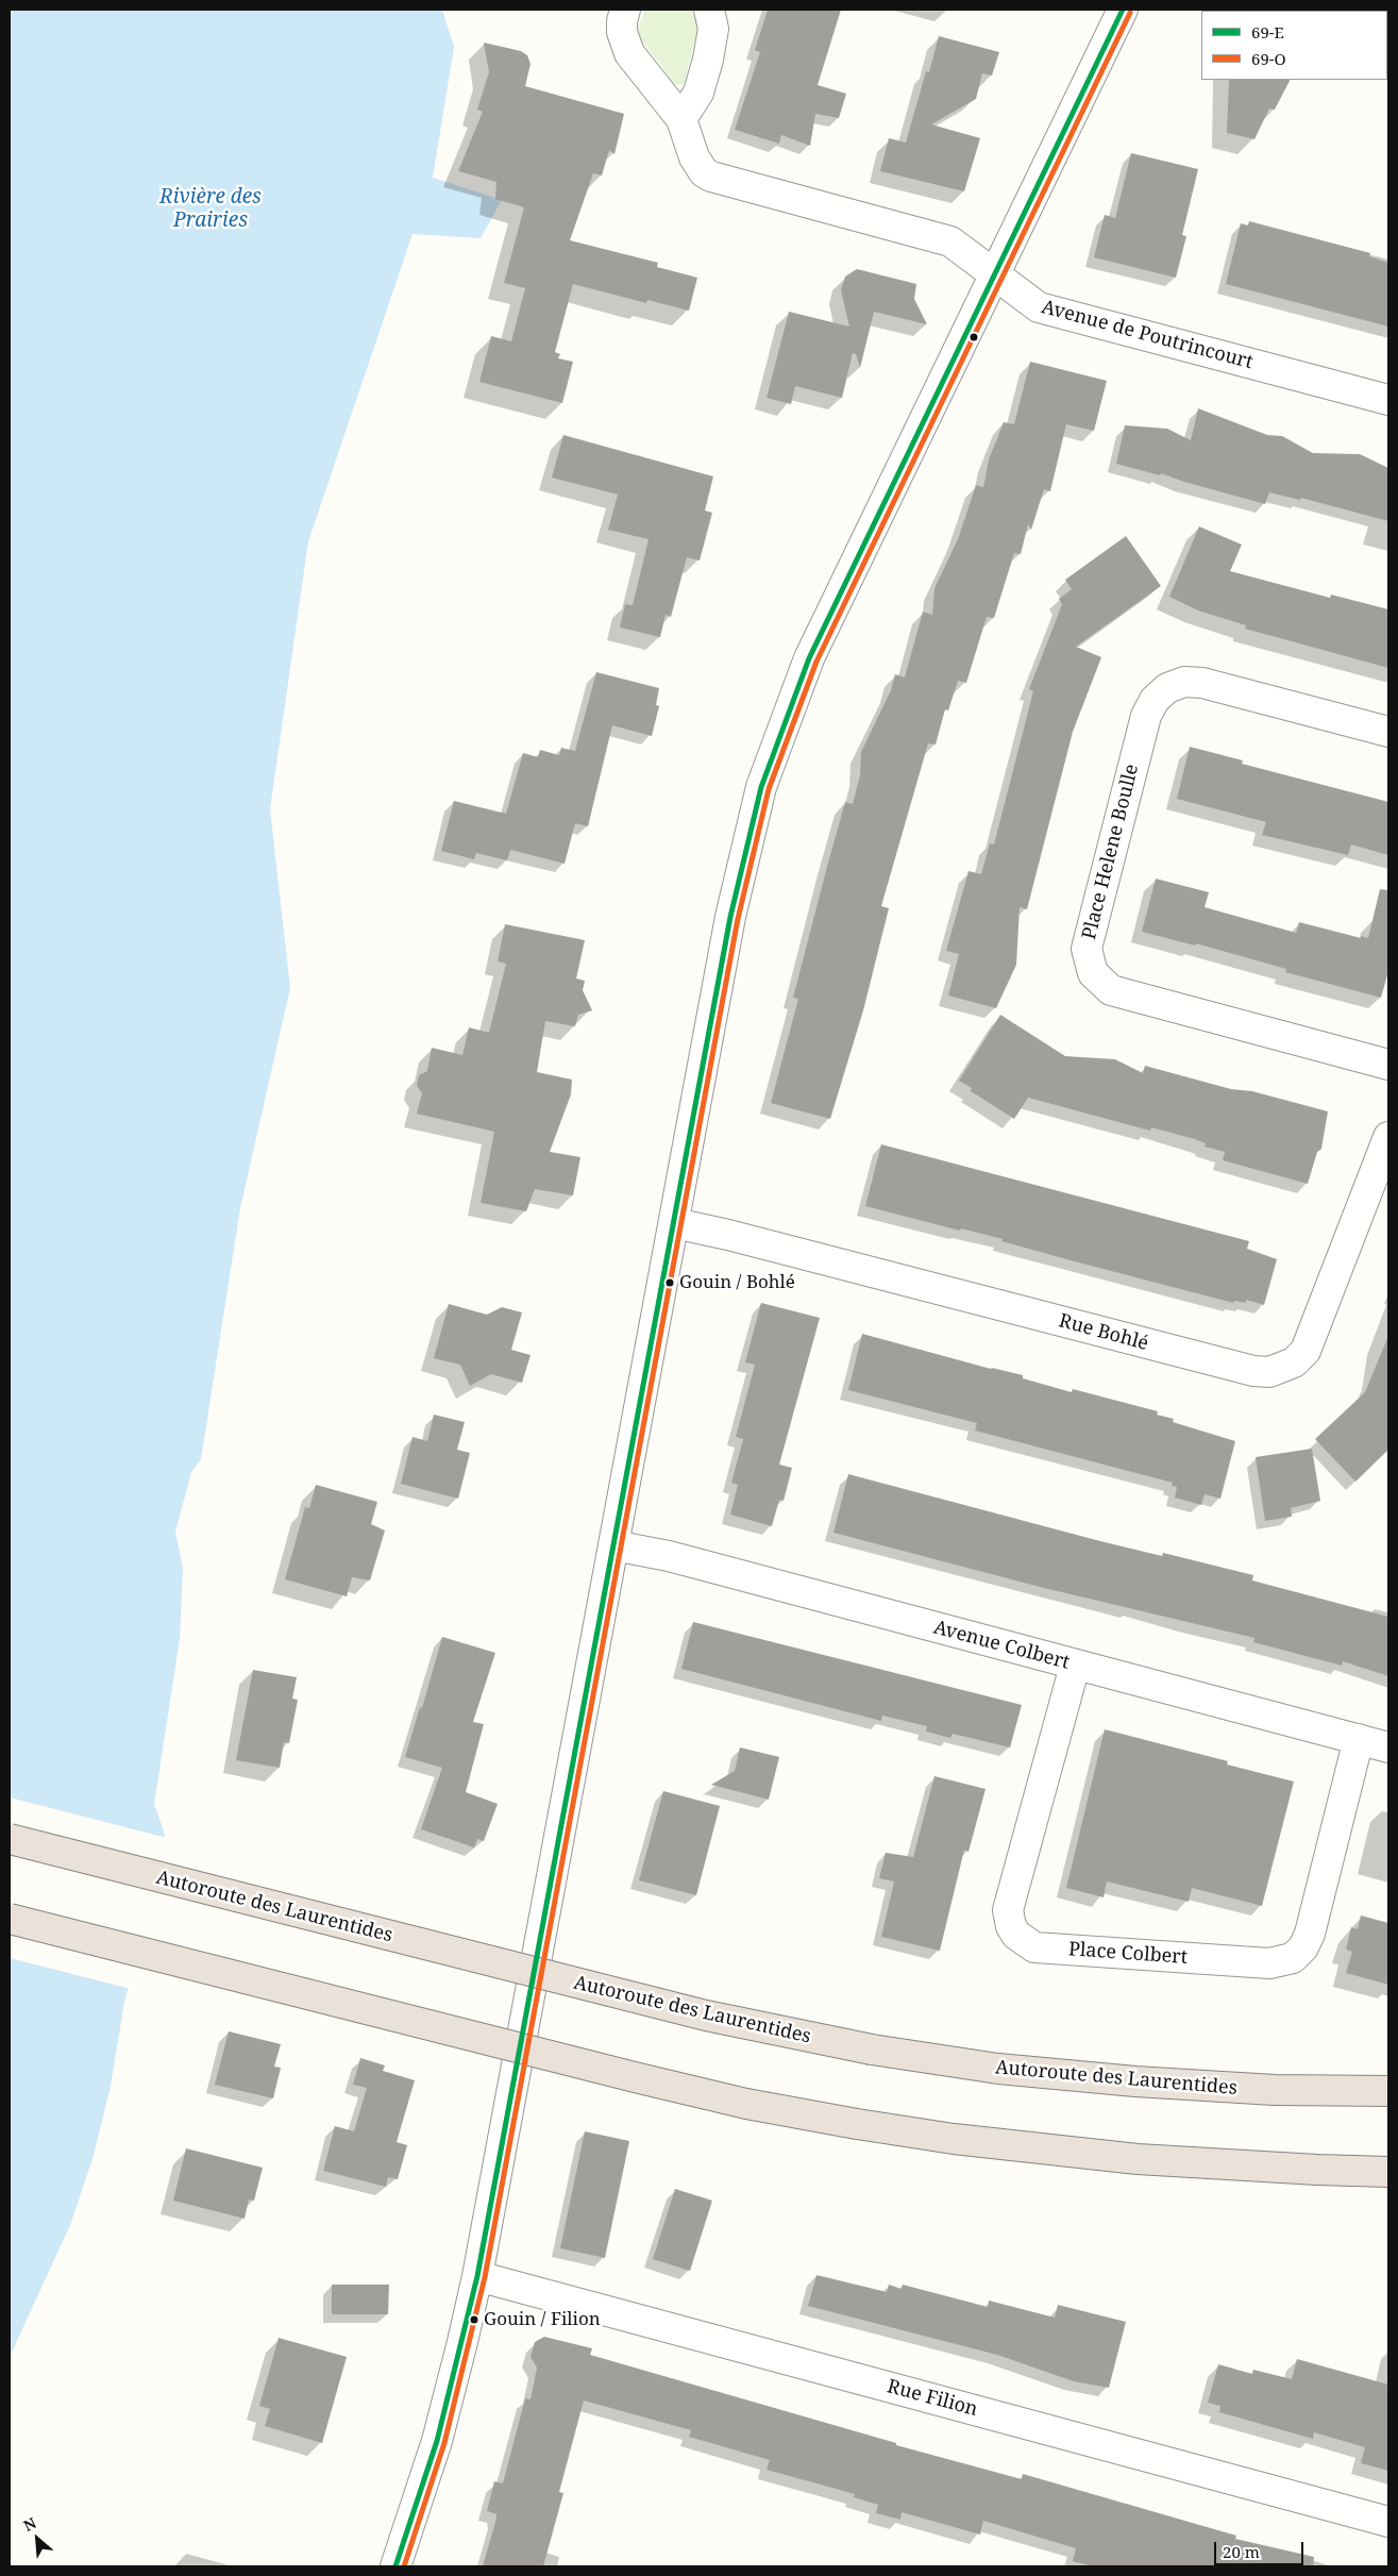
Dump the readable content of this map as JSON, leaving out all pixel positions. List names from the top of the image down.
{
  "streets": {
    "highway": ["Autoroute des Laurentides"],
    "street": [
      "Avenue de Poutrincourt",
      "Place Helene Boulle",
      "Rue Bohlé",
      "Avenue Colbert",
      "Place Colbert",
      "Rue Filion"
    ]
  },
  "crossings": [
    ["Avenue Colbert", "Place Colbert"]
  ],
  "water": ["Rivière des Prairies"],
  "places": ["Gouin / Bohlé", "Gouin / Filion"],
  "lines": ["transit line 69-E", "transit line 69-O"],
  "legend": ["69-E", "69-O"],
  "scale_bar": "20 m",
  "north": "top left"
}
